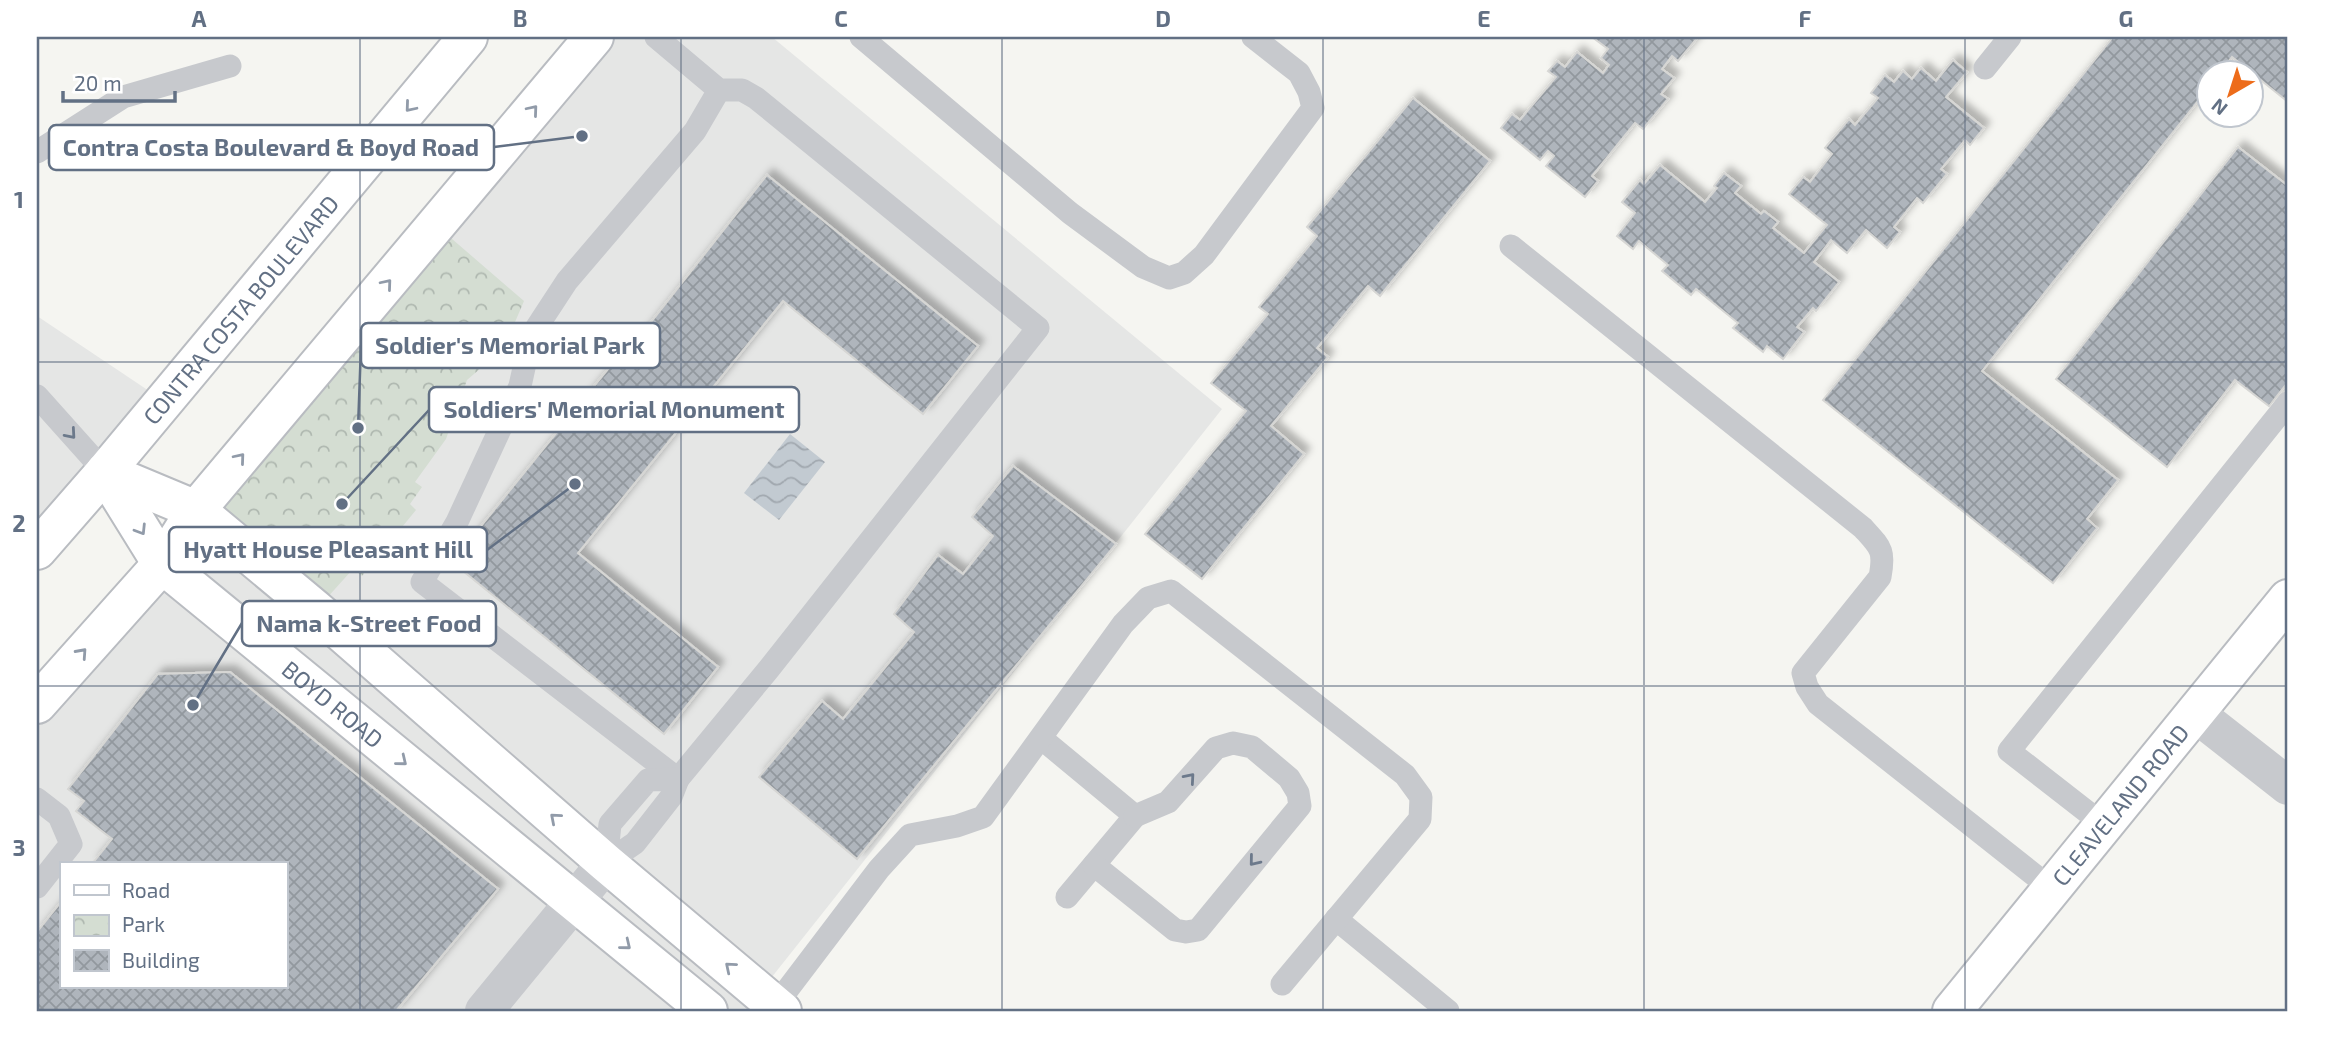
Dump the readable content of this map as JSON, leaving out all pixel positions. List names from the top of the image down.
{
  "streets": {
    "street": ["CONTRA COSTA BOULEVARD", "BOYD ROAD", "CLEAVELAND ROAD"]
  },
  "crossings": [
    ["CONTRA COSTA BOULEVARD", "BOYD ROAD"]
  ],
  "places": [
    "Contra Costa Boulevard & Boyd Road",
    "Soldier's Memorial Park",
    "Hyatt House Pleasant Hill",
    "Soldiers' Memorial Monument",
    "Nama k-Street Food"
  ],
  "legend": ["Road", "Park", "Building"],
  "scale_bar": "20 m",
  "north": "bottom left",
  "grid": {
    "columns": [
      "A",
      "B",
      "C",
      "D",
      "E",
      "F",
      "G"
    ],
    "rows": ["1", "2", "3"]
  }
}
